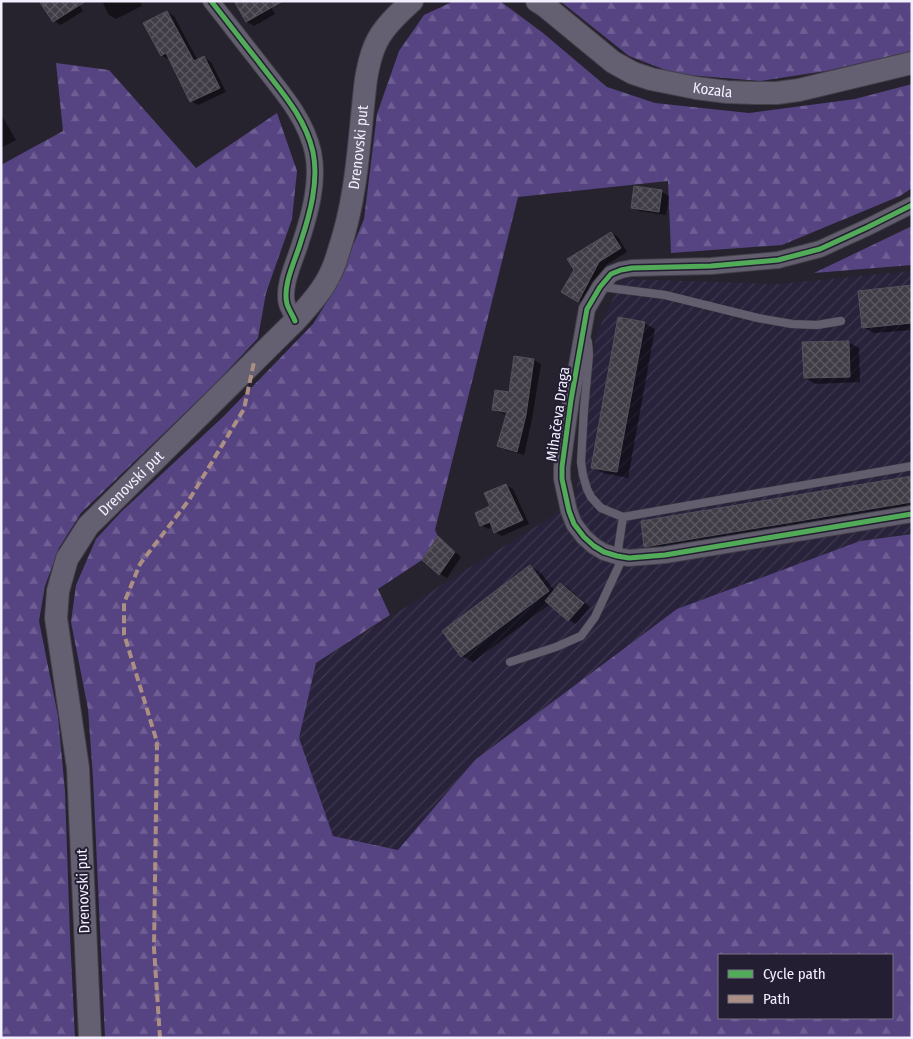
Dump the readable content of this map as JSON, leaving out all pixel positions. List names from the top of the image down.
{
  "streets": {
    "main road": ["Kozala", "Drenovski put"],
    "street": ["Mihačeva Draga"]
  },
  "legend": ["Cycle path", "Path"]
}
